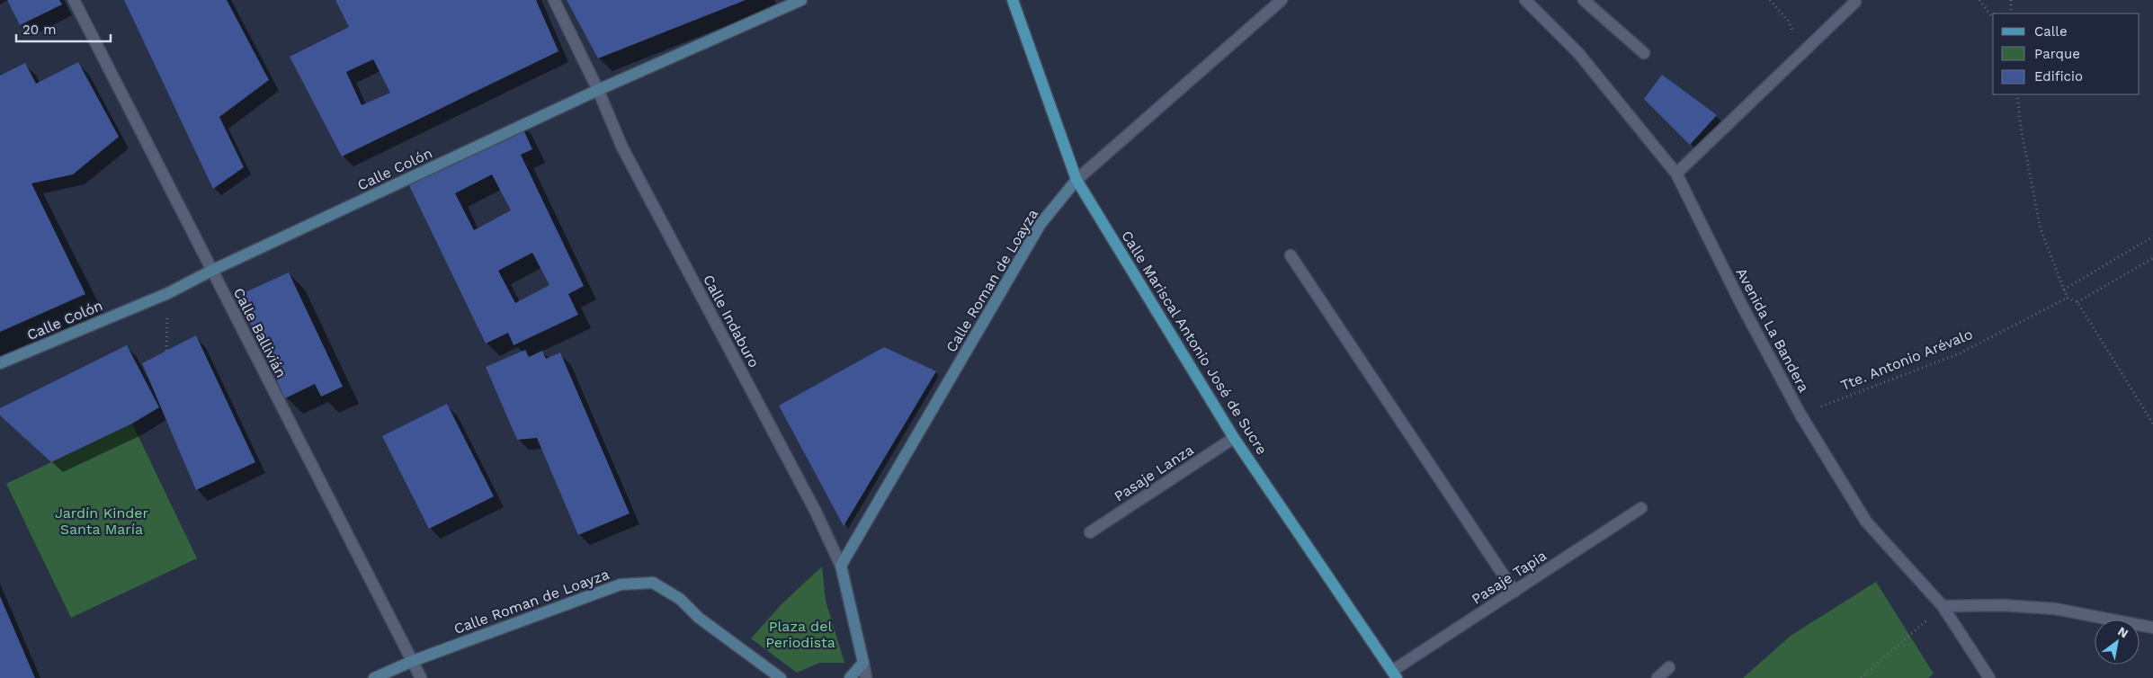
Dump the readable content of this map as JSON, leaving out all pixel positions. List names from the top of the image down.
{
  "streets": {
    "main road": [
      "Calle Colón",
      "Calle Roman de Loayza",
      "Calle Indaburo",
      "Calle Mariscal Antonio José de Sucre"
    ],
    "street": [
      "Avenida La Bandera",
      "Calle Ballivián",
      "Pasaje Lanza",
      "Pasaje Tapia"
    ],
    "path": ["Tte. Antonio Arévalo"]
  },
  "crossings": [
    ["Calle Colón", "Calle Indaburo"],
    ["Calle Colón", "Calle Ballivián"],
    ["Calle Roman de Loayza", "Calle Indaburo"],
    ["Calle Roman de Loayza", "Calle Ballivián"],
    ["Calle Roman de Loayza", "Calle Mariscal Antonio José de Sucre"],
    ["Avenida La Bandera", "Tte. Antonio Arévalo"],
    ["Calle Mariscal Antonio José de Sucre", "Pasaje Lanza"],
    ["Calle Mariscal Antonio José de Sucre", "Pasaje Tapia"]
  ],
  "parks": ["Jardín Kinder Santa María", "Plaza del Periodista"],
  "legend": ["Calle", "Parque", "Edificio"],
  "scale_bar": "20 m",
  "north": "top right"
}
